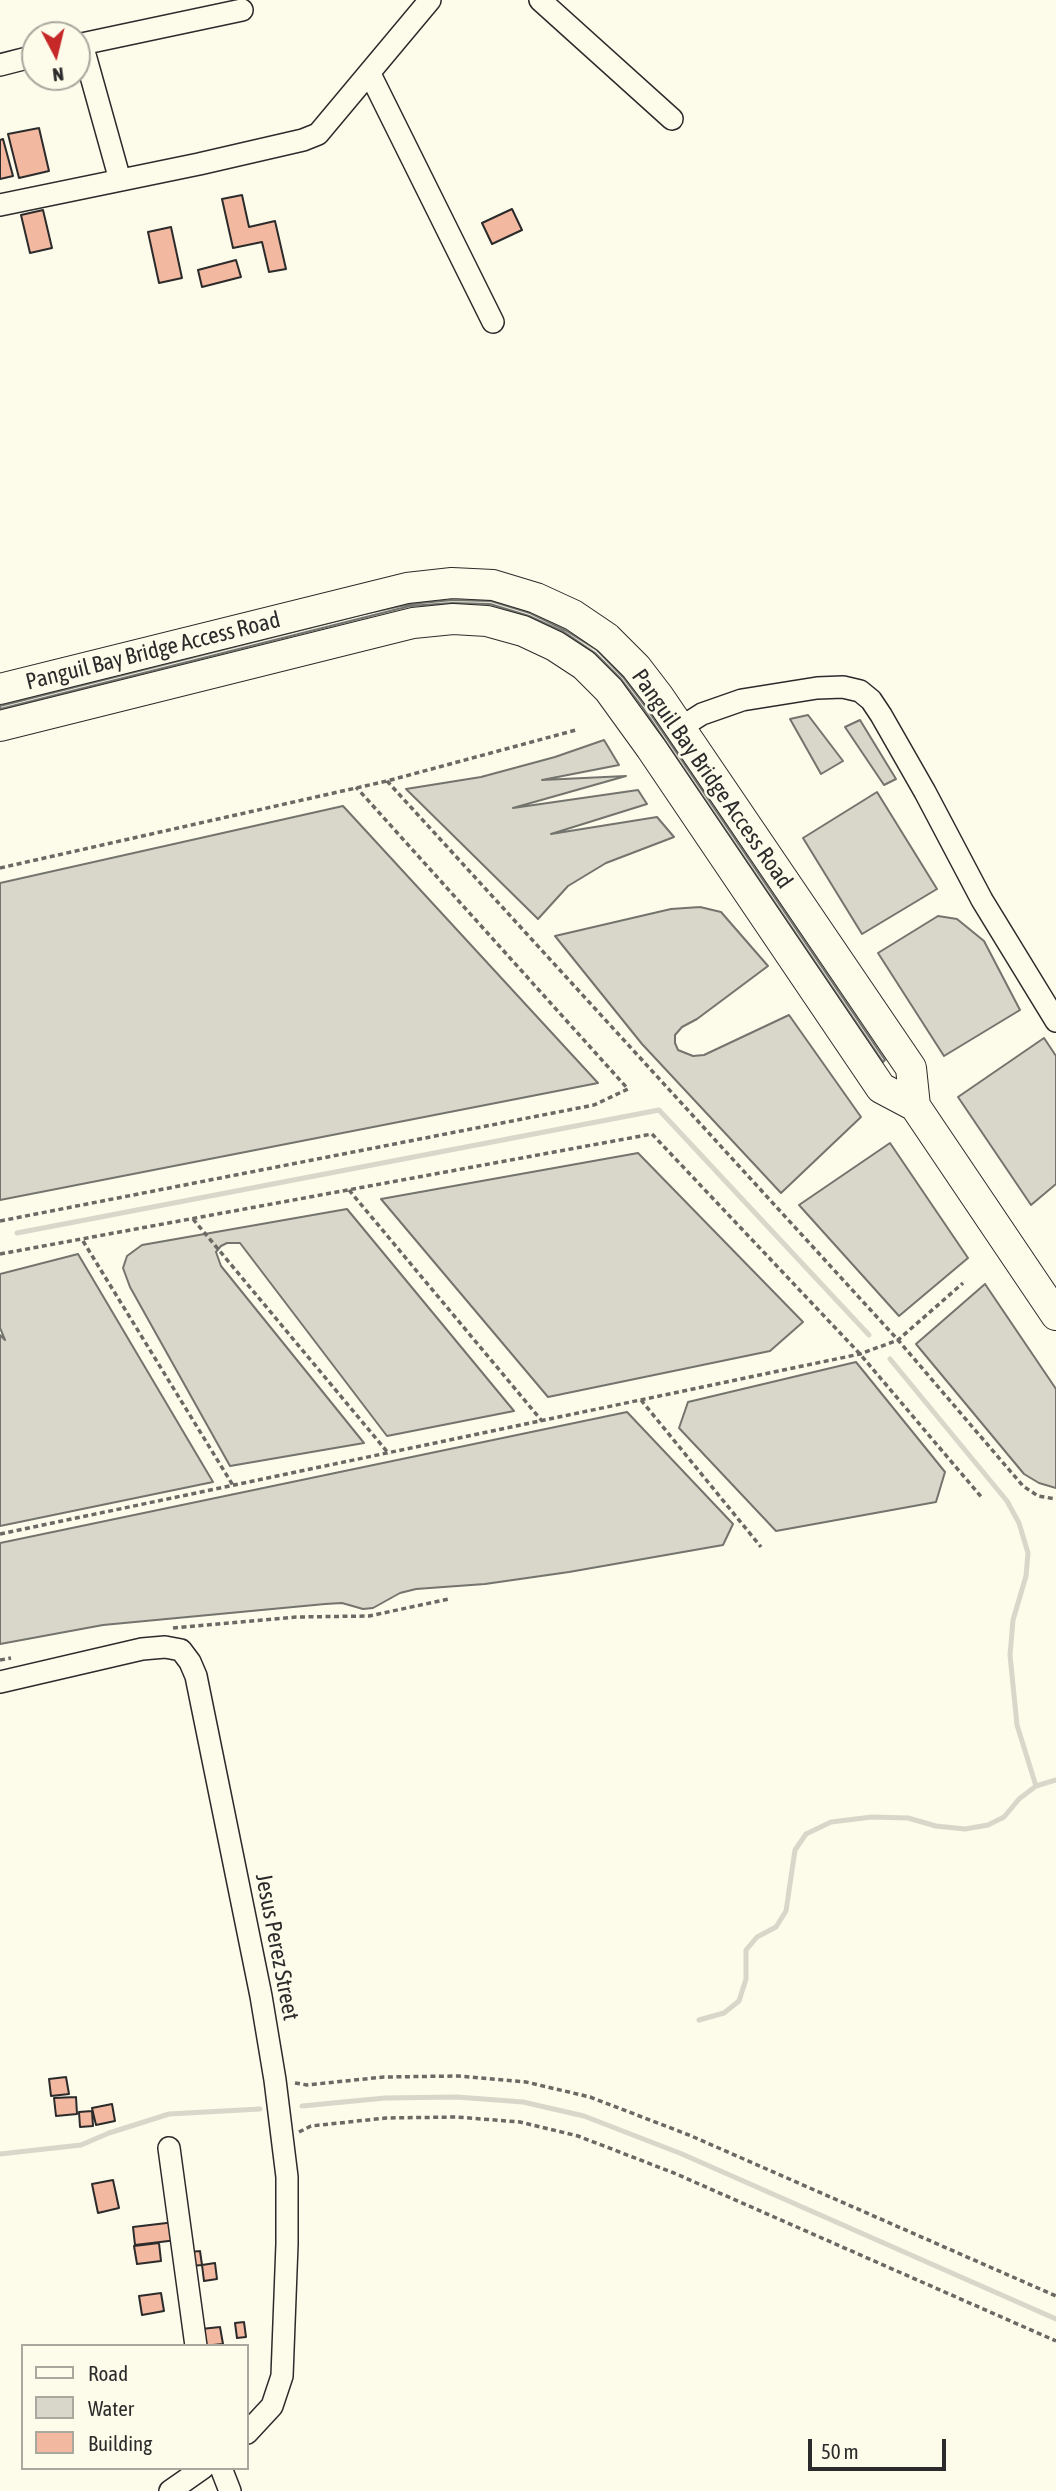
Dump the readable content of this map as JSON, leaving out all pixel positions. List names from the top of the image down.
{
  "streets": {
    "highway": ["Panguil Bay Bridge Access Road"],
    "street": ["Jesus Perez Street"]
  },
  "legend": ["Road", "Water", "Building"],
  "scale_bar": "50 m",
  "north": "bottom"
}
